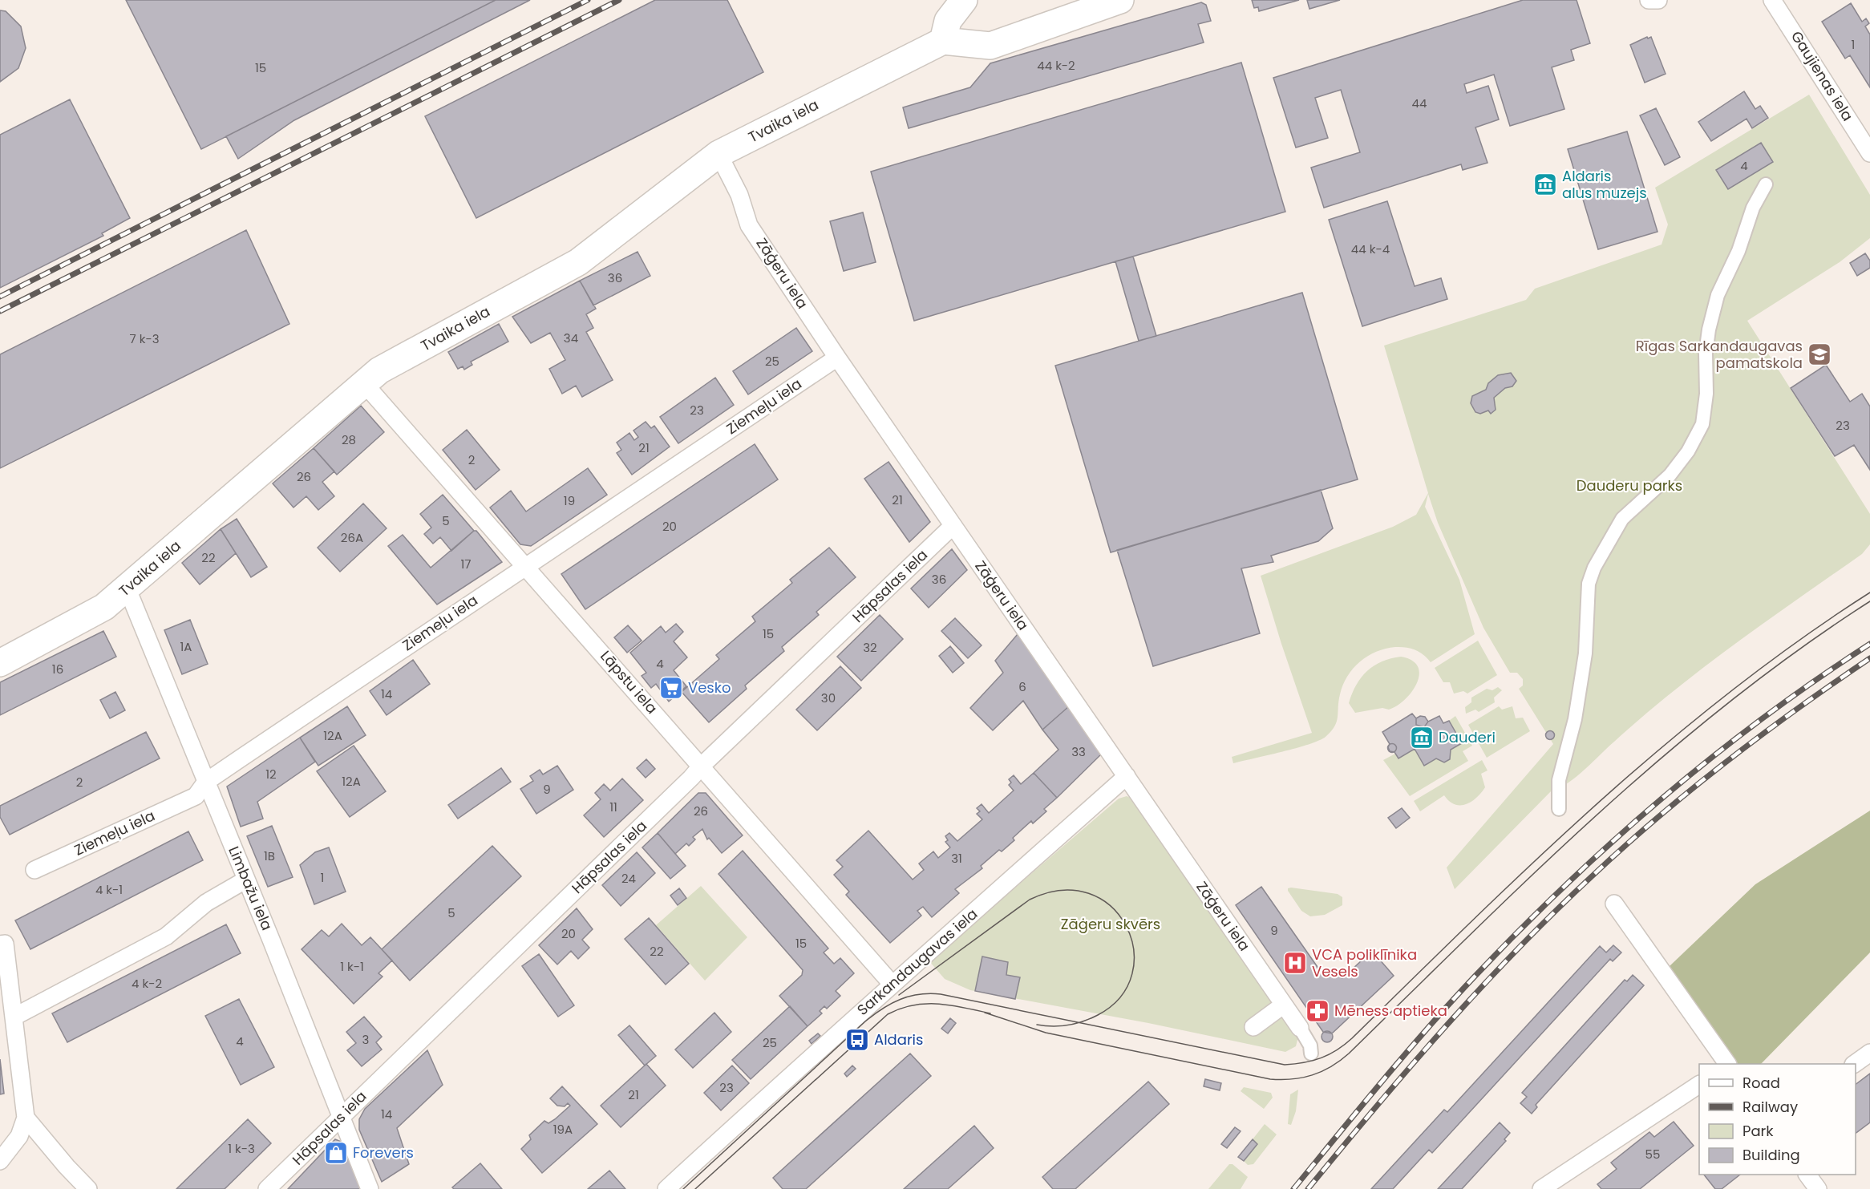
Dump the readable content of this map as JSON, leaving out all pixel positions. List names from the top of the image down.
{
  "streets": {
    "main road": ["Tvaika iela"],
    "street": [
      "Gaujienas iela",
      "Zāģeru iela",
      "Ziemeļu iela",
      "Hāpsalas iela",
      "Lāpstu iela",
      "Limbažu iela",
      "Sarkandaugavas iela"
    ]
  },
  "crossings": [
    ["Tvaika iela", "Zāģeru iela"],
    ["Tvaika iela", "Lāpstu iela"],
    ["Tvaika iela", "Limbažu iela"],
    ["Zāģeru iela", "Ziemeļu iela"],
    ["Zāģeru iela", "Hāpsalas iela"],
    ["Zāģeru iela", "Sarkandaugavas iela"],
    ["Ziemeļu iela", "Lāpstu iela"],
    ["Ziemeļu iela", "Limbažu iela"],
    ["Hāpsalas iela", "Lāpstu iela"],
    ["Hāpsalas iela", "Limbažu iela"],
    ["Lāpstu iela", "Sarkandaugavas iela"]
  ],
  "parks": ["Dauderu parks", "Zāģeru skvērs"],
  "places": {
    "museum": ["Aldaris alus muzejs", "Dauderi"],
    "school or university": ["Rīgas Sarkandaugavas pamatskola"],
    "supermarket": ["Vesko"],
    "hospital": ["VCA poliklīnika Vesels"],
    "pharmacy": ["Mēness aptieka"],
    "bus stop": ["Aldaris"],
    "shop": ["Forevers"]
  },
  "house_numbers": [
    "1",
    "44 k-2",
    "15",
    "44",
    "4",
    "44 k-4",
    "36",
    "34",
    "7 k-3",
    "25",
    "23",
    "23",
    "28",
    "21",
    "2",
    "26",
    "21",
    "19",
    "5",
    "20",
    "26A",
    "22",
    "17",
    "36",
    "15",
    "1A",
    "32",
    "4",
    "16",
    "6",
    "14",
    "30",
    "12A",
    "33",
    "12",
    "12A",
    "2",
    "9",
    "11",
    "26",
    "1B",
    "31",
    "1",
    "24",
    "4 k-1",
    "5",
    "9",
    "20",
    "15",
    "22",
    "1 k-1",
    "4 k-2",
    "3",
    "4",
    "25",
    "23",
    "21",
    "14",
    "19A",
    "1 k-3",
    "55"
  ],
  "legend": [
    "Road",
    "Railway",
    "Park",
    "Building"
  ]
}
